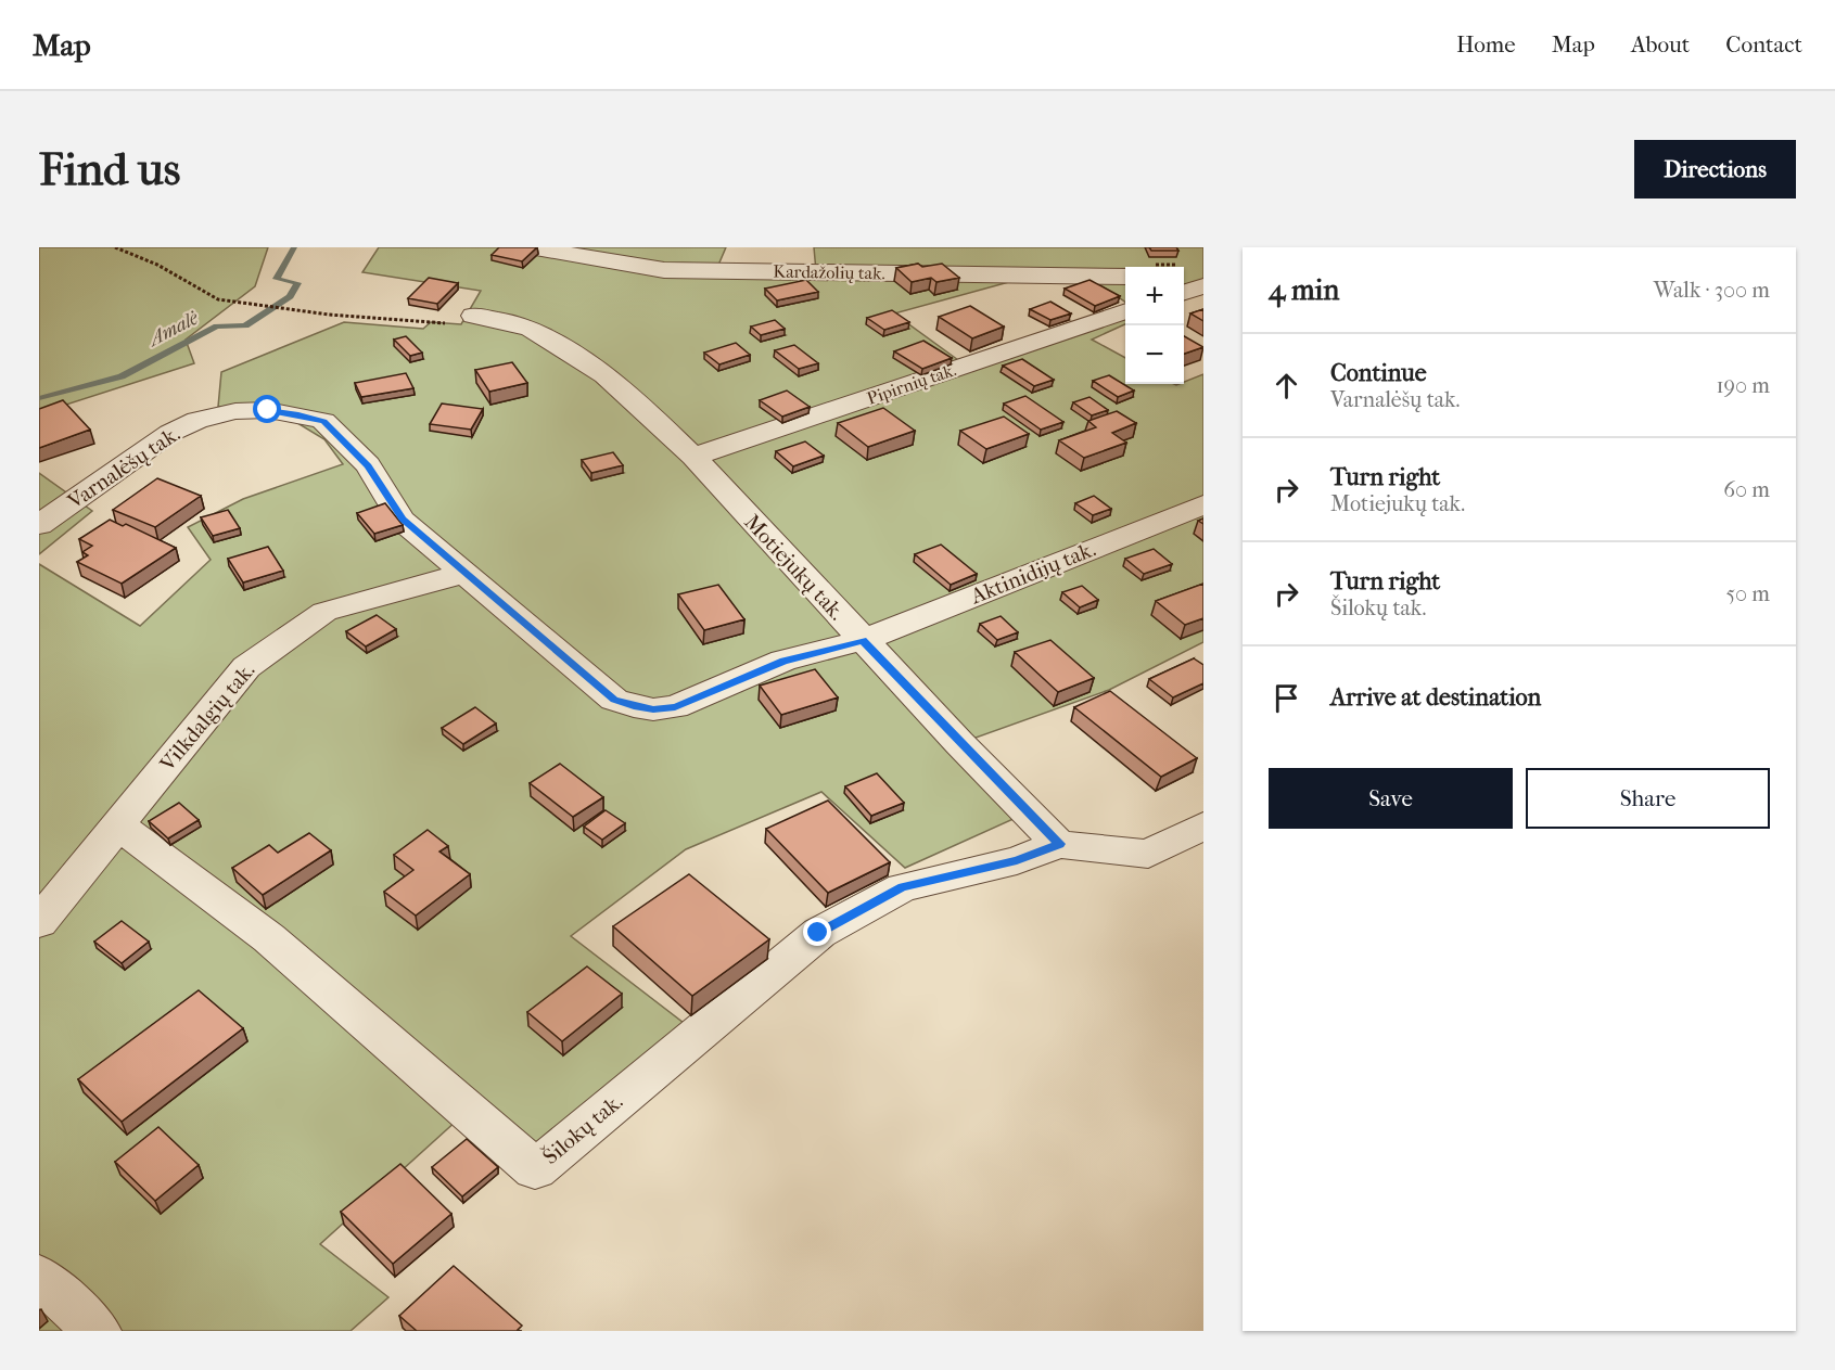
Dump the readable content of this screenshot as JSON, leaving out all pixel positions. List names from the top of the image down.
{
  "streets": {
    "street": [
      "Kardažolių tak.",
      "Pipirnių tak.",
      "Varnalėšų tak.",
      "Motiejukų tak.",
      "Aktinidijų tak.",
      "Vilkdalgių tak.",
      "Šilokų tak."
    ]
  },
  "crossings": [
    ["Pipirnių tak.", "Motiejukų tak."],
    ["Varnalėšų tak.", "Motiejukų tak."],
    ["Varnalėšų tak.", "Aktinidijų tak."],
    ["Varnalėšų tak.", "Vilkdalgių tak."],
    ["Motiejukų tak.", "Aktinidijų tak."],
    ["Motiejukų tak.", "Šilokų tak."],
    ["Vilkdalgių tak.", "Šilokų tak."]
  ],
  "water": ["Amalė"],
  "page": {
    "header": "Map",
    "nav": [
      "Home",
      "Map",
      "About",
      "Contact"
    ],
    "buttons": [
      "Directions",
      ["Save", "Share"]
    ],
    "title": "Find us",
    "heading": ["4 min", "Walk · 300 m"],
    "map_buttons": ["+", "−"],
    "list": [
      ["Continue", "Varnalėšų tak.", "190 m"],
      ["Turn right", "Motiejukų tak.", "60 m"],
      ["Turn right", "Šilokų tak.", "50 m"],
      "Arrive at destination"
    ]
  }
}
